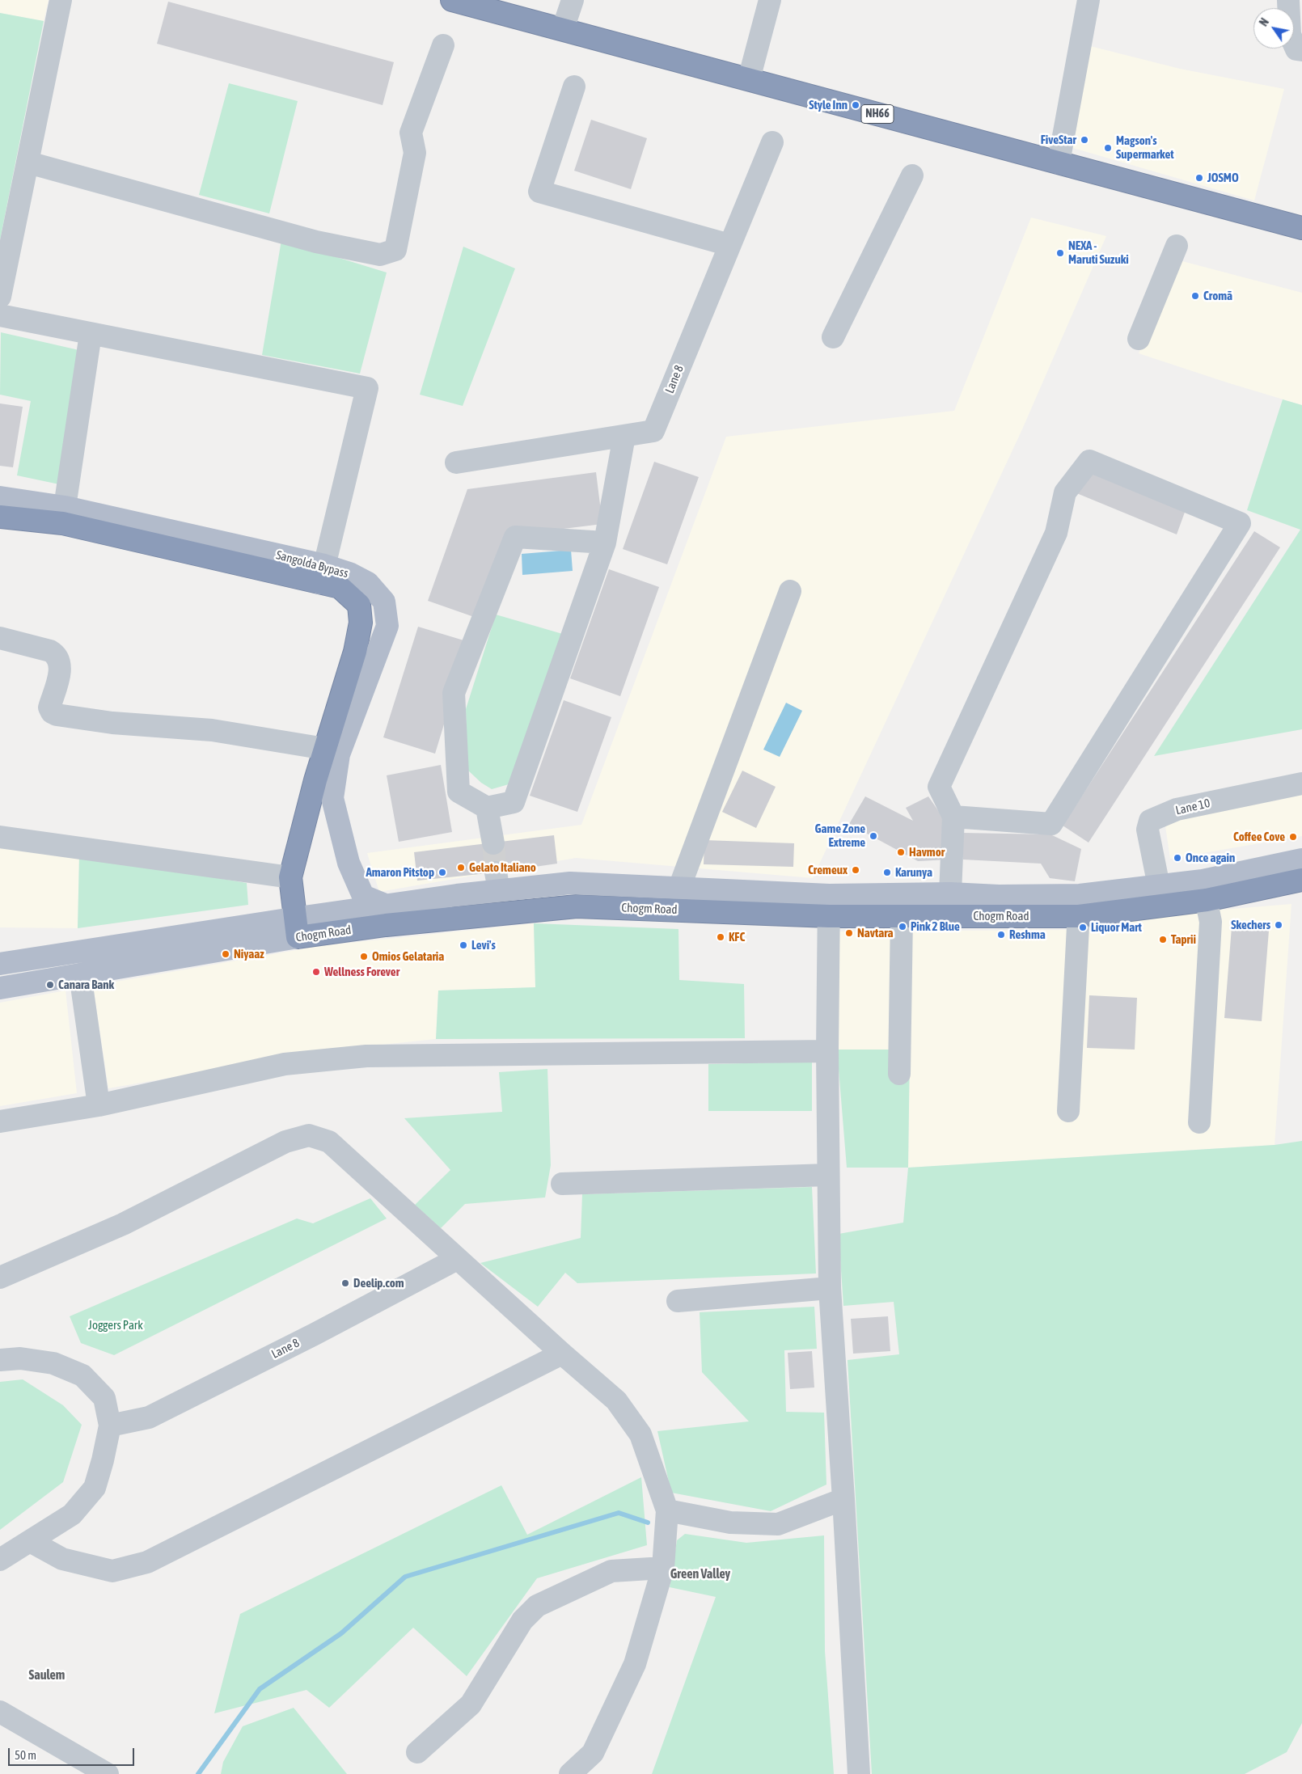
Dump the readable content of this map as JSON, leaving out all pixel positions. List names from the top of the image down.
{
  "streets": {
    "highway": ["NH66", "Sangolda Bypass", "Chogm Road"],
    "street": ["Lane 8", "Lane 10"]
  },
  "crossings": [
    ["Sangolda Bypass", "Chogm Road"],
    ["Lane 10", "Chogm Road"]
  ],
  "districts": ["Green Valley", "Saulem"],
  "parks": ["Joggers Park"],
  "places": [
    "Style Inn",
    "FiveStar",
    "Magson's Supermarket",
    "JOSMO",
    "NEXA - Maruti Suzuki",
    "Cromā",
    "Game Zone Extreme",
    "Coffee Cove",
    "Havmor",
    "Once again",
    "Gelato Italiano",
    "Cremeux",
    "Amaron Pitstop",
    "Karunya",
    "Skechers",
    "Pink 2 Blue",
    "Liquor Mart",
    "Navtara",
    "Reshma",
    "KFC",
    "Taprii",
    "Levi's",
    "Niyaaz",
    "Omios Gelataria",
    "Wellness Forever",
    "Canara Bank",
    "Deelip.com"
  ],
  "scale_bar": "50 m",
  "north": "top left"
}
